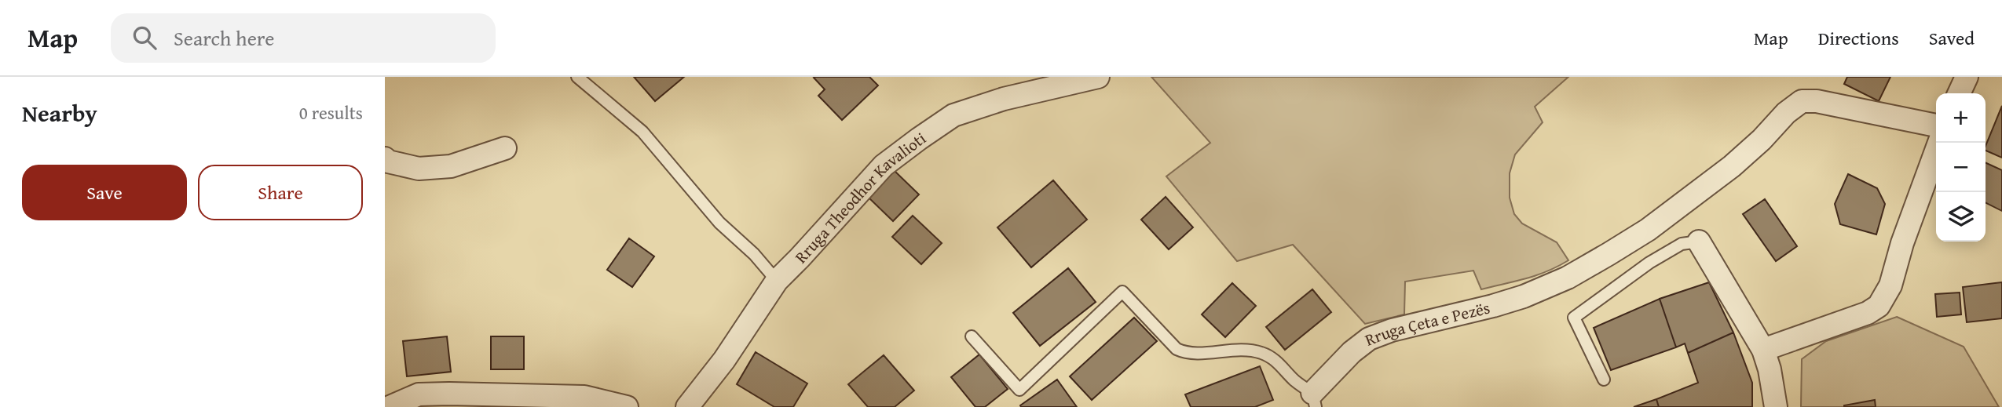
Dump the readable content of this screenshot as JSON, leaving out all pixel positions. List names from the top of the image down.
{
  "streets": {
    "street": ["Rruga Theodhor Kavalioti", "Rruga Çeta e Pezës"]
  },
  "page": {
    "header": "Map",
    "search": "Search here",
    "nav": ["Map", "Directions", "Saved"],
    "heading": ["Nearby", "0 results"],
    "map_buttons": ["+", "−"],
    "buttons": ["Save", "Share"]
  }
}
